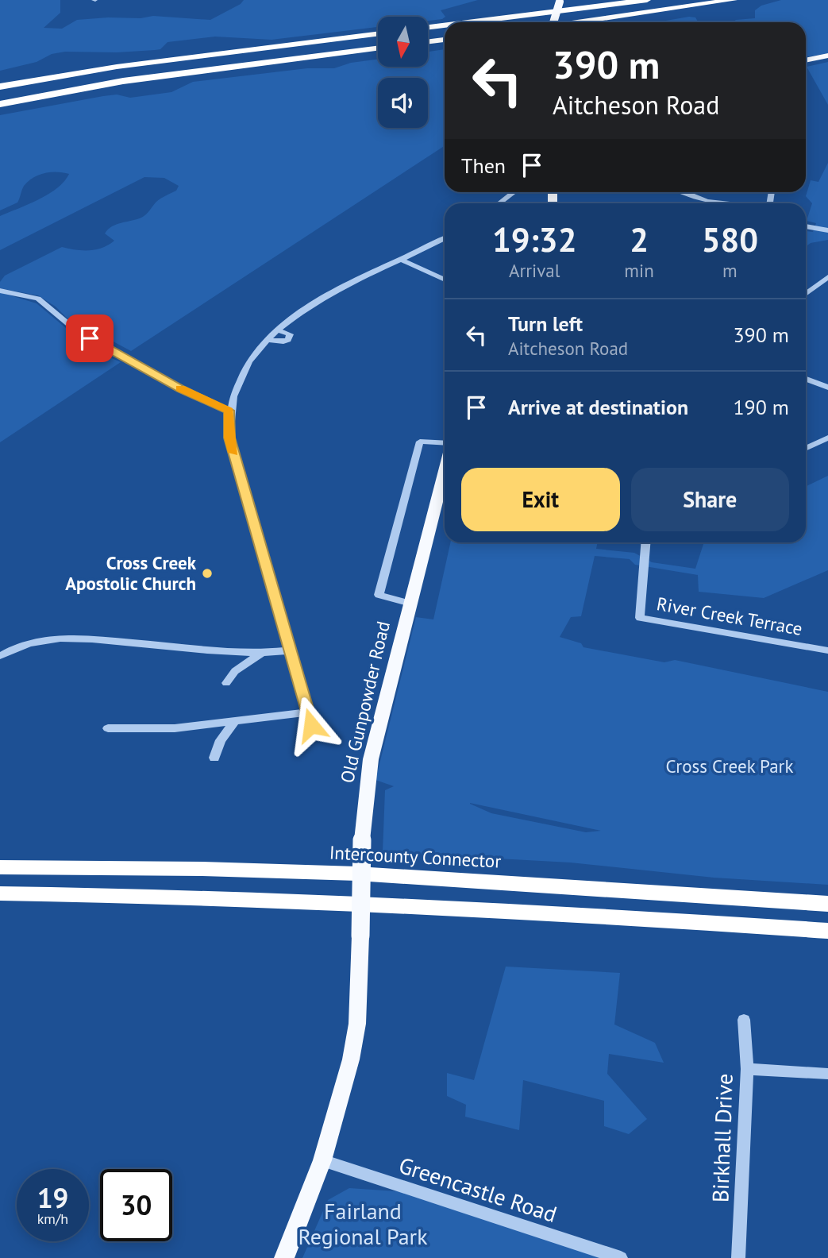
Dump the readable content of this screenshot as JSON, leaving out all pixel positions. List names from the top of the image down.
{
  "streets": {
    "highway": ["Intercounty Connector"],
    "main road": ["Old Gunpowder Road"],
    "street": ["River Creek Terrace", "Birkhall Drive", "Greencastle Road"]
  },
  "crossings": [
    ["Old Gunpowder Road", "Greencastle Road"]
  ],
  "parks": ["Cross Creek Park", "Fairland Regional Park"],
  "places": ["Cross Creek Apostolic Church"],
  "north": "bottom",
  "page": {
    "turn": ["390 m", "Aitcheson Road"],
    "then": "Then",
    "eta": [
      "19:32",
      "Arrival",
      "2",
      "min",
      "580",
      "m"
    ],
    "list": [
      {
        "name": "Turn left",
        "note": "Aitcheson Road",
        "value": "390 m"
      },
      {
        "name": "Arrive at destination",
        "value": "190 m"
      }
    ],
    "buttons": ["Exit", "Share"],
    "speed": "19 km/h",
    "limit": "30"
  }
}
